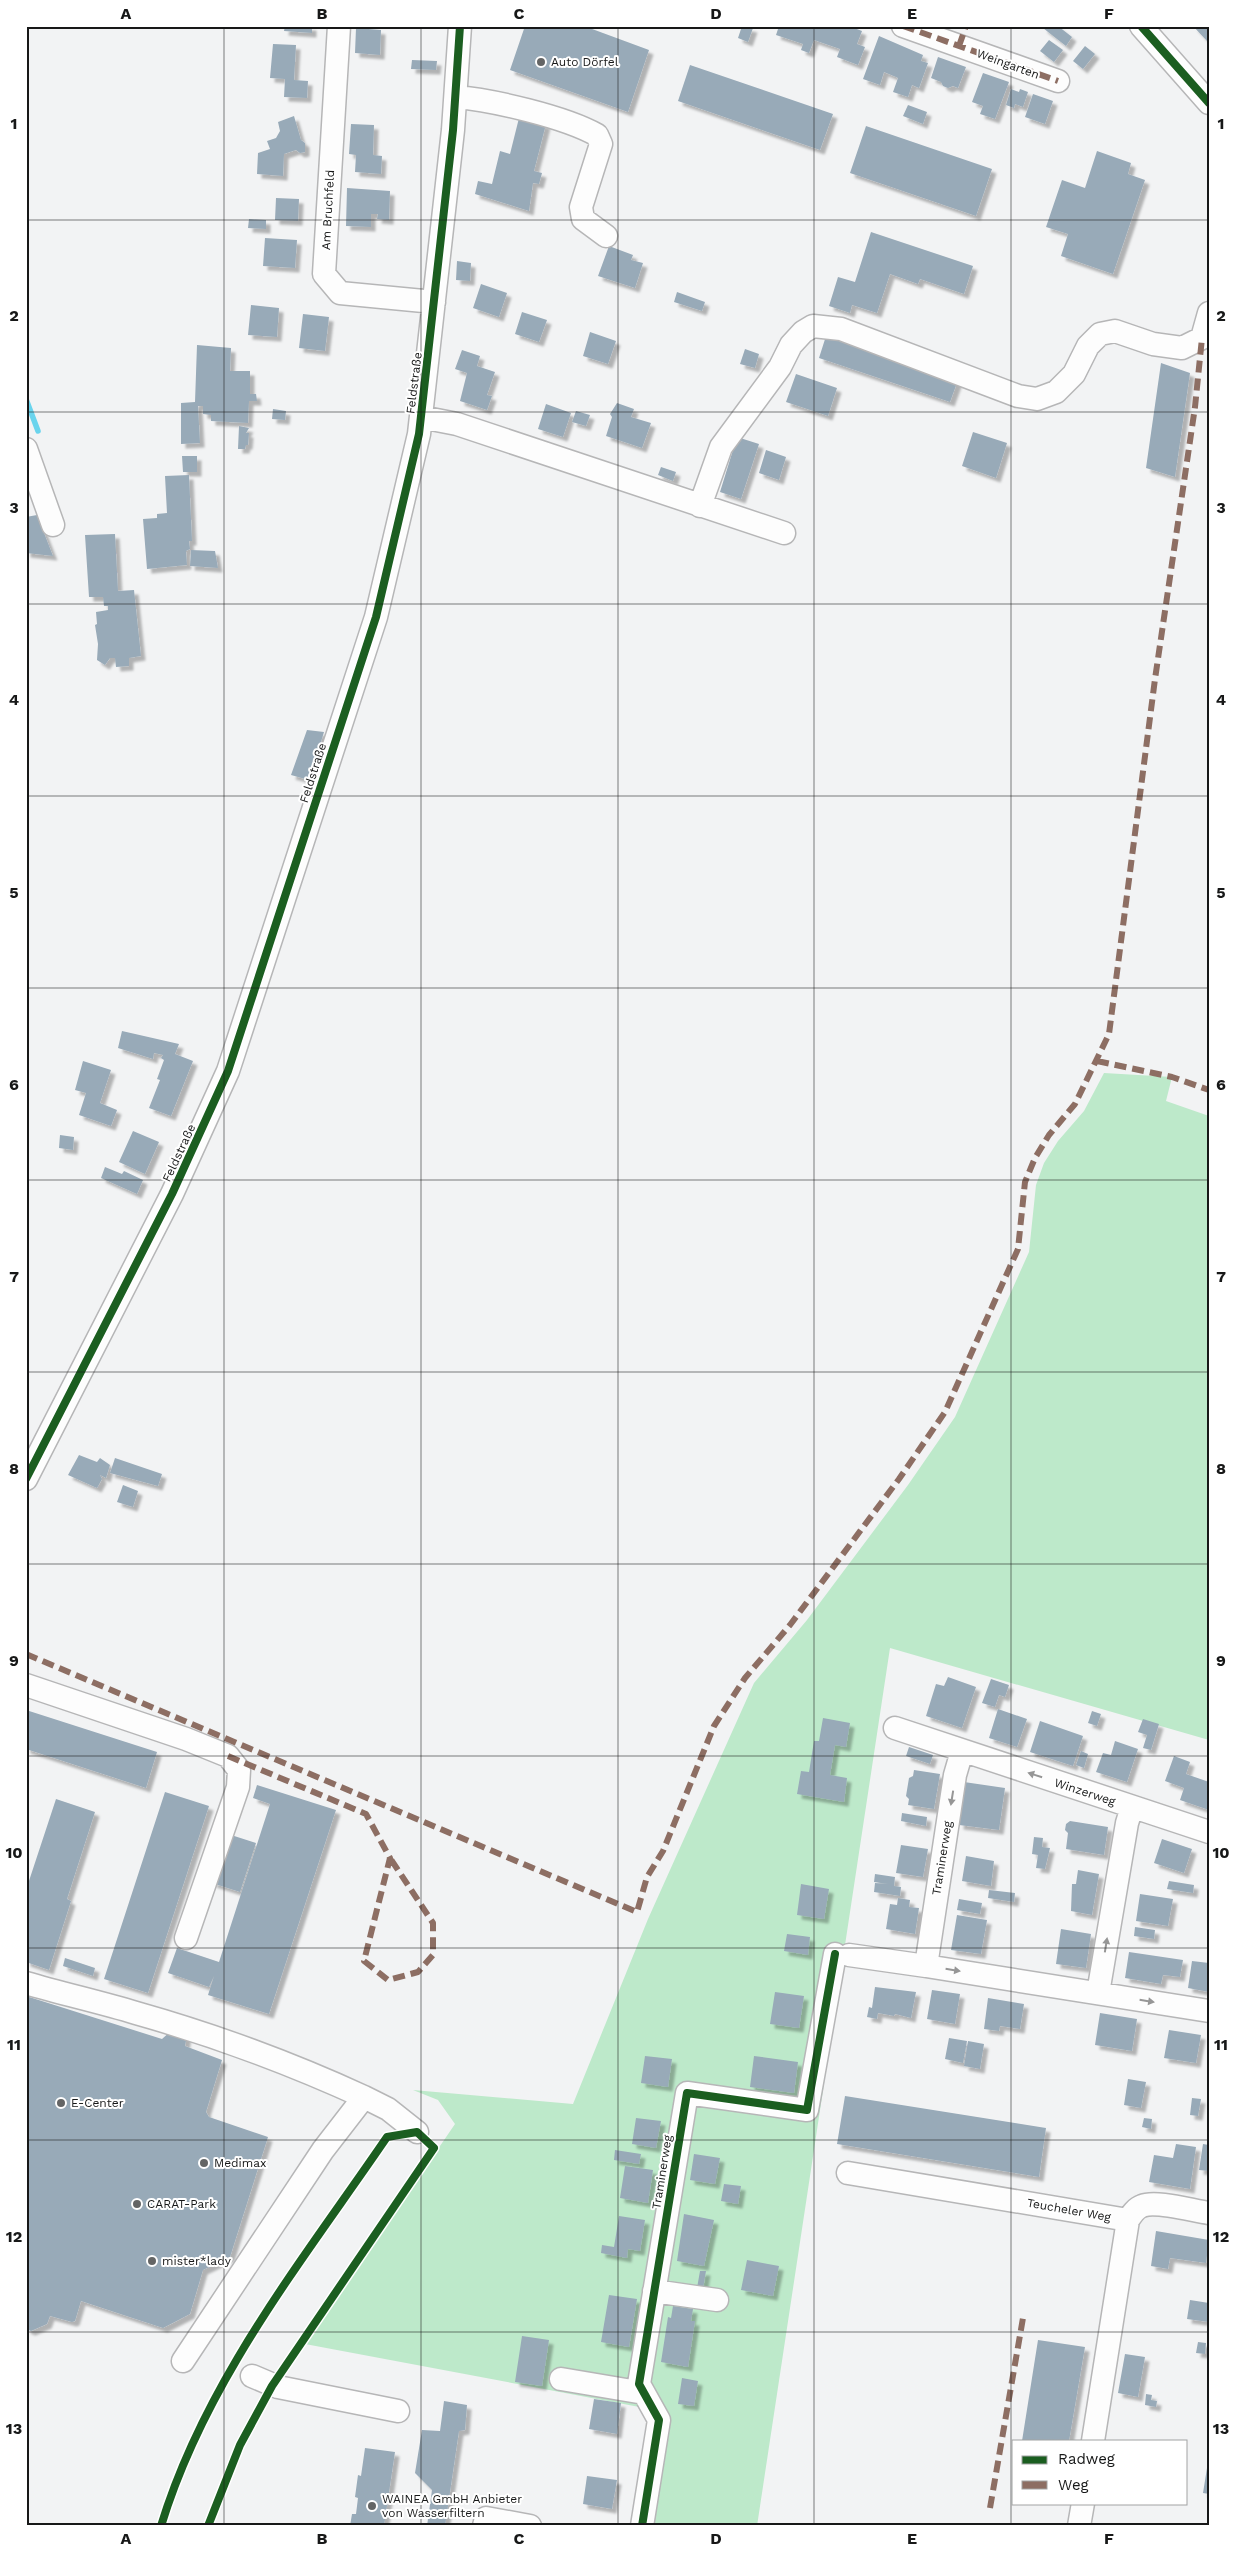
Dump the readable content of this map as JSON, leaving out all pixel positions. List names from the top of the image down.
{
  "streets": {
    "street": [
      "Weingarten",
      "Am Bruchfeld",
      "Feldstraße",
      "Winzerweg",
      "Traminerweg",
      "Teucheler Weg"
    ]
  },
  "crossings": [
    ["Am Bruchfeld", "Feldstraße"],
    ["Winzerweg", "Traminerweg"]
  ],
  "one_way": ["Winzerweg"],
  "places": [
    "Auto Dörfel",
    "E-Center",
    "Medimax",
    "CARAT-Park",
    "mister*lady",
    "WAINEA GmbH Anbieter von Wasserfiltern"
  ],
  "legend": ["Radweg", "Weg"],
  "grid": {
    "columns": [
      "A",
      "B",
      "C",
      "D",
      "E",
      "F"
    ],
    "rows": [
      "1",
      "2",
      "3",
      "4",
      "5",
      "6",
      "7",
      "8",
      "9",
      "10",
      "11",
      "12",
      "13"
    ]
  }
}
